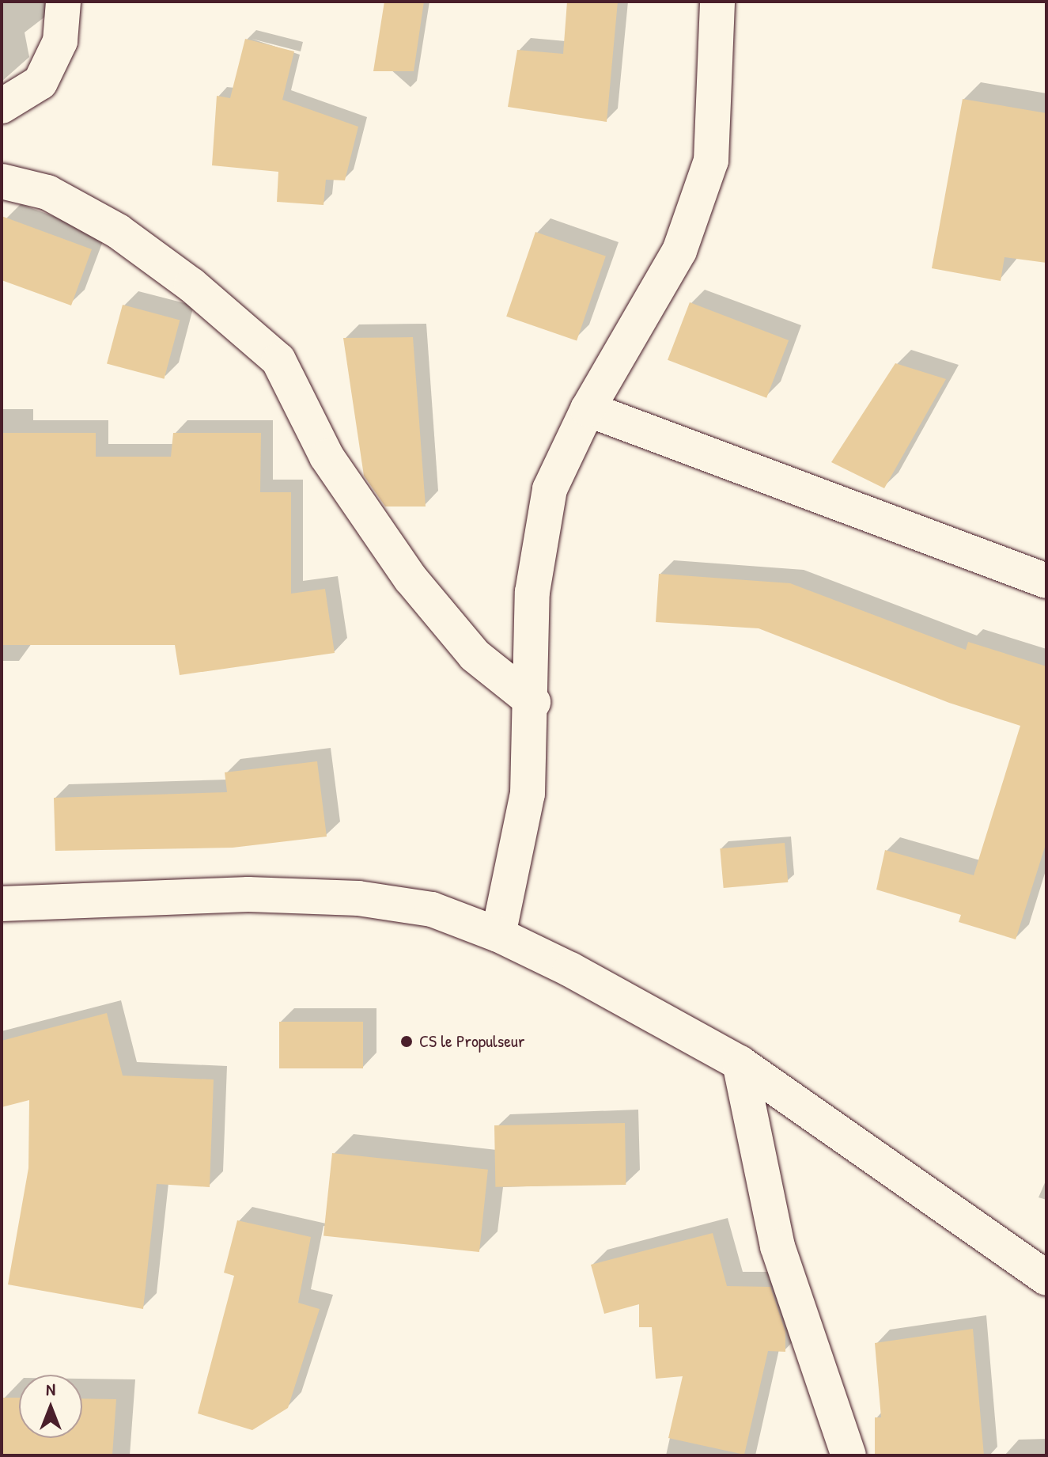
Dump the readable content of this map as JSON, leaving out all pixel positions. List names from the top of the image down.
{
  "places": ["CS le Propulseur"],
  "north": "top"
}
